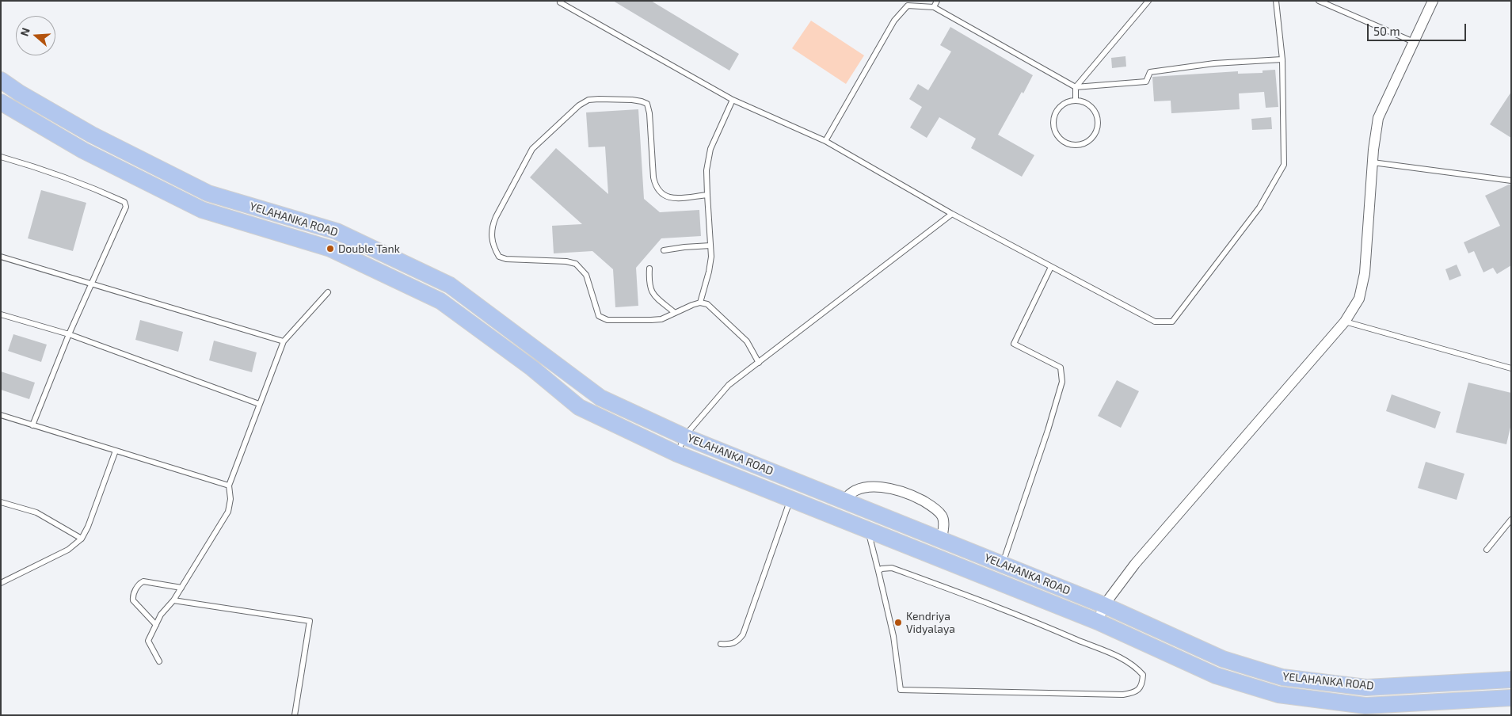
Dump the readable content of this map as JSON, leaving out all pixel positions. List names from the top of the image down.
{
  "streets": {
    "main road": ["YELAHANKA ROAD"]
  },
  "places": ["Double Tank", "Kendriya Vidyalaya"],
  "scale_bar": "50 m",
  "north": "left"
}
